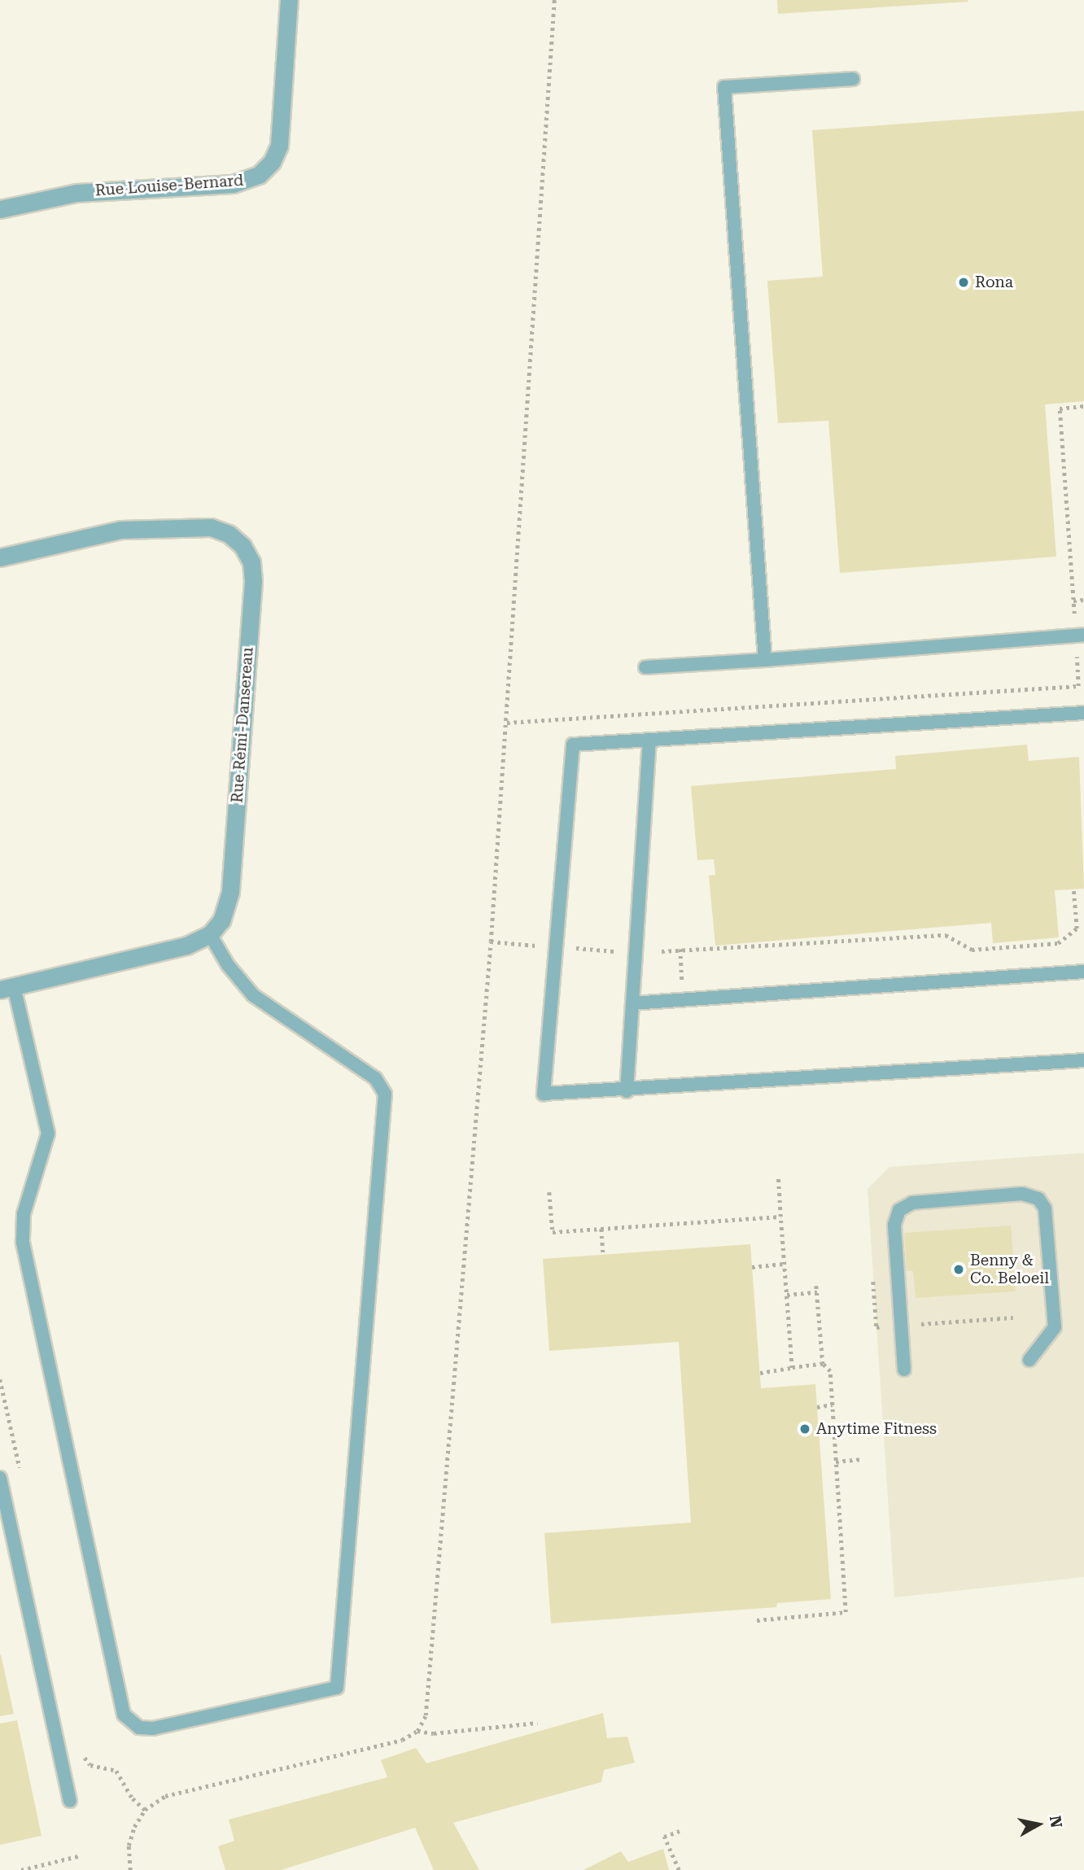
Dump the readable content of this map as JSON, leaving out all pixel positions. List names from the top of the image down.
{
  "streets": {
    "street": ["Rue Louise-Bernard", "Rue Rémi-Dansereau"]
  },
  "places": ["Rona", "Benny & Co. Beloeil", "Anytime Fitness"],
  "north": "right"
}
